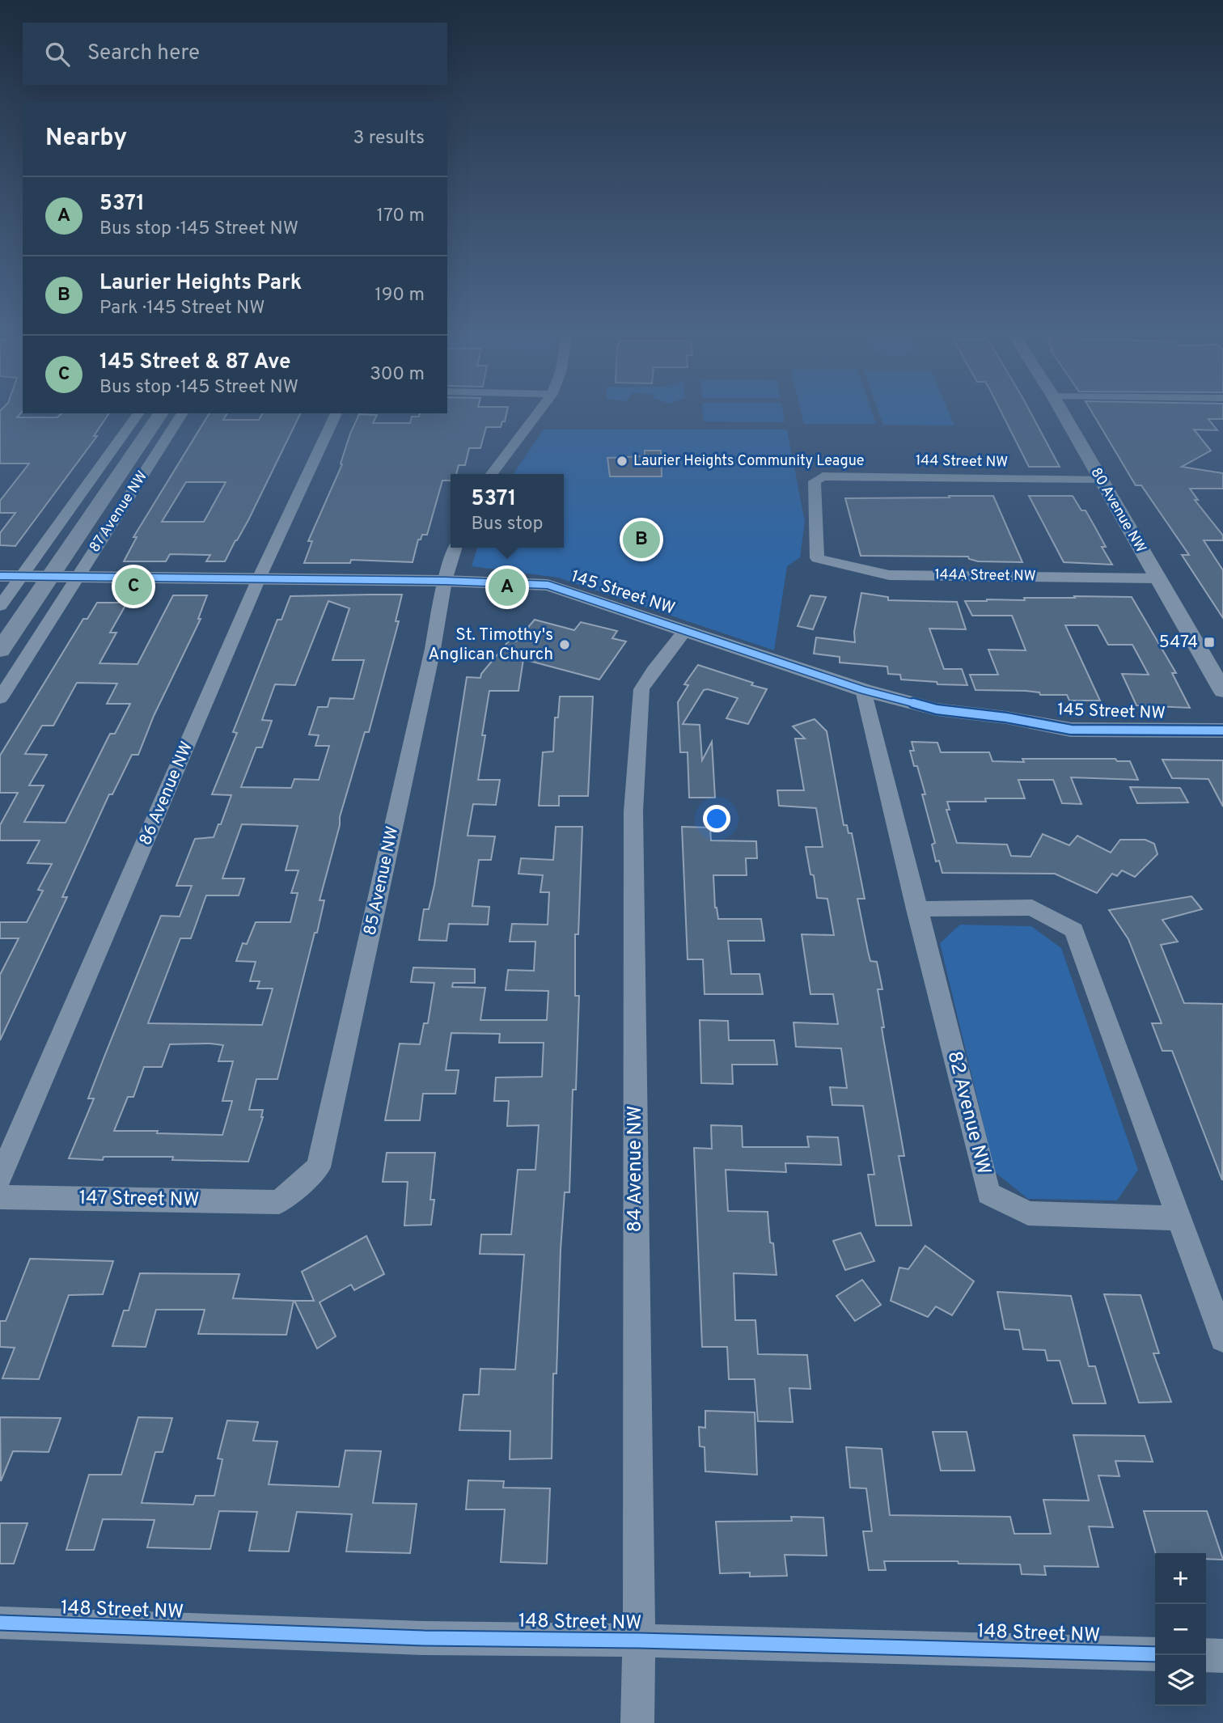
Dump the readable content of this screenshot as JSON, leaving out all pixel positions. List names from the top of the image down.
{
  "streets": {
    "main road": ["87 Avenue NW"],
    "street": [
      "144 Street NW",
      "80 Avenue NW",
      "144A Street NW",
      "145 Street NW",
      "86 Avenue NW",
      "85 Avenue NW",
      "82 Avenue NW",
      "84 Avenue NW",
      "147 Street NW",
      "148 Street NW"
    ]
  },
  "crossings": [
    ["144 Street NW", "80 Avenue NW"],
    ["144 Street NW", "144A Street NW"],
    ["80 Avenue NW", "144A Street NW"],
    ["87 Avenue NW", "145 Street NW"],
    ["145 Street NW", "86 Avenue NW"],
    ["145 Street NW", "85 Avenue NW"],
    ["145 Street NW", "82 Avenue NW"],
    ["145 Street NW", "84 Avenue NW"],
    ["85 Avenue NW", "147 Street NW"],
    ["84 Avenue NW", "148 Street NW"]
  ],
  "places": {
    "other": ["Laurier Heights Community League", "St. Timothy's Anglican Church"],
    "transit": ["5474"]
  },
  "page": {
    "search": "Search here",
    "heading": ["Nearby", "3 results"],
    "list": [
      {
        "mark": "A",
        "name": "5371",
        "note": "Bus stop · 145 Street NW",
        "value": "170 m"
      },
      {
        "mark": "B",
        "name": "Laurier Heights Park",
        "note": "Park · 145 Street NW",
        "value": "190 m"
      },
      {
        "mark": "C",
        "name": "145 Street & 87 Ave",
        "note": "Bus stop · 145 Street NW",
        "value": "300 m"
      }
    ],
    "popup": ["5371", "Bus stop"],
    "pins": ["B", "C", "A"],
    "map_buttons": ["+", "−"]
  }
}
